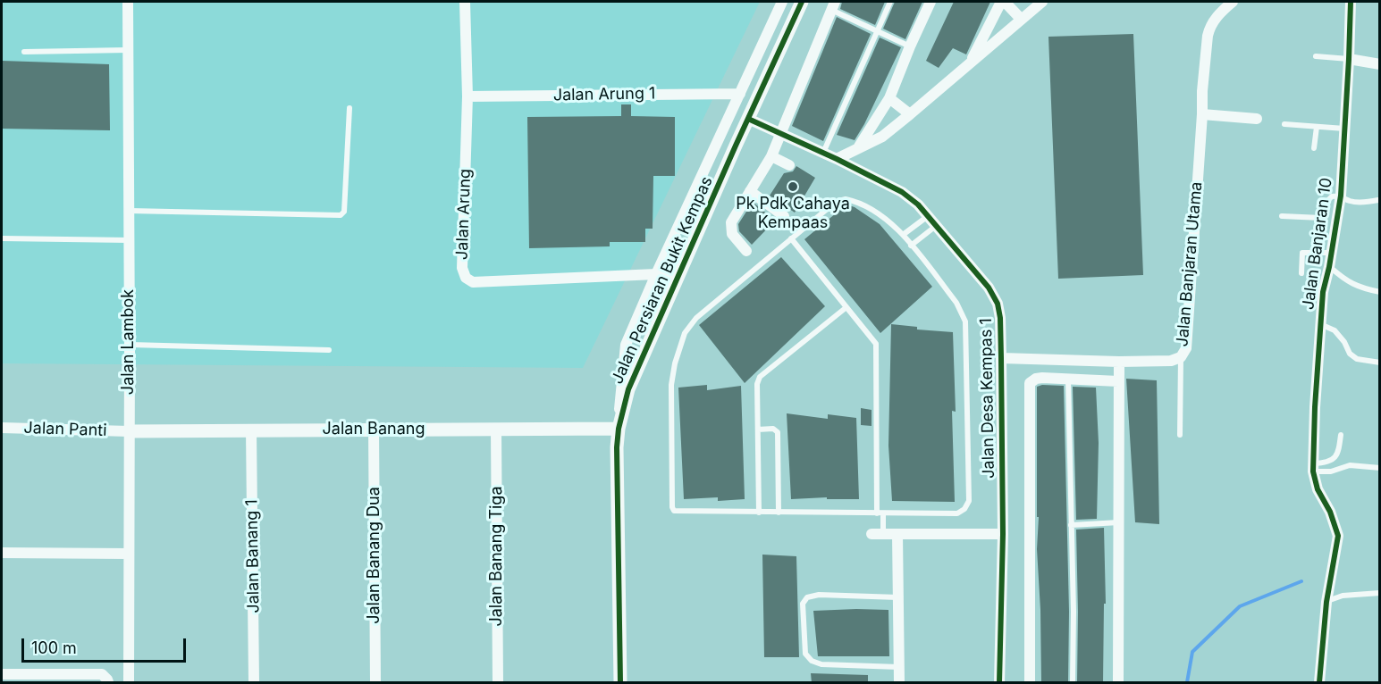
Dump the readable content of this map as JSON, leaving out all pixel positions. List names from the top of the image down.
{
  "streets": {
    "street": [
      "Jalan Arung 1",
      "Jalan Arung",
      "Jalan Banjaran 10",
      "Jalan Banjaran Utama",
      "Jalan Persiaran Bukit Kempas",
      "Jalan Lambok",
      "Jalan Desa Kempas 1",
      "Jalan Panti",
      "Jalan Banang",
      "Jalan Banang Dua",
      "Jalan Banang 1",
      "Jalan Banang Tiga"
    ]
  },
  "crossings": [
    ["Jalan Arung 1", "Jalan Arung"],
    ["Jalan Arung", "Jalan Persiaran Bukit Kempas"],
    ["Jalan Banjaran Utama", "Jalan Desa Kempas 1"],
    ["Jalan Persiaran Bukit Kempas", "Jalan Desa Kempas 1"],
    ["Jalan Persiaran Bukit Kempas", "Jalan Banang"],
    ["Jalan Lambok", "Jalan Panti"],
    ["Jalan Lambok", "Jalan Banang"],
    ["Jalan Panti", "Jalan Banang"],
    ["Jalan Banang", "Jalan Banang Dua"],
    ["Jalan Banang", "Jalan Banang 1"],
    ["Jalan Banang", "Jalan Banang Tiga"]
  ],
  "places": ["Pk Pdk Cahaya Kempaas"],
  "scale_bar": "100 m"
}
